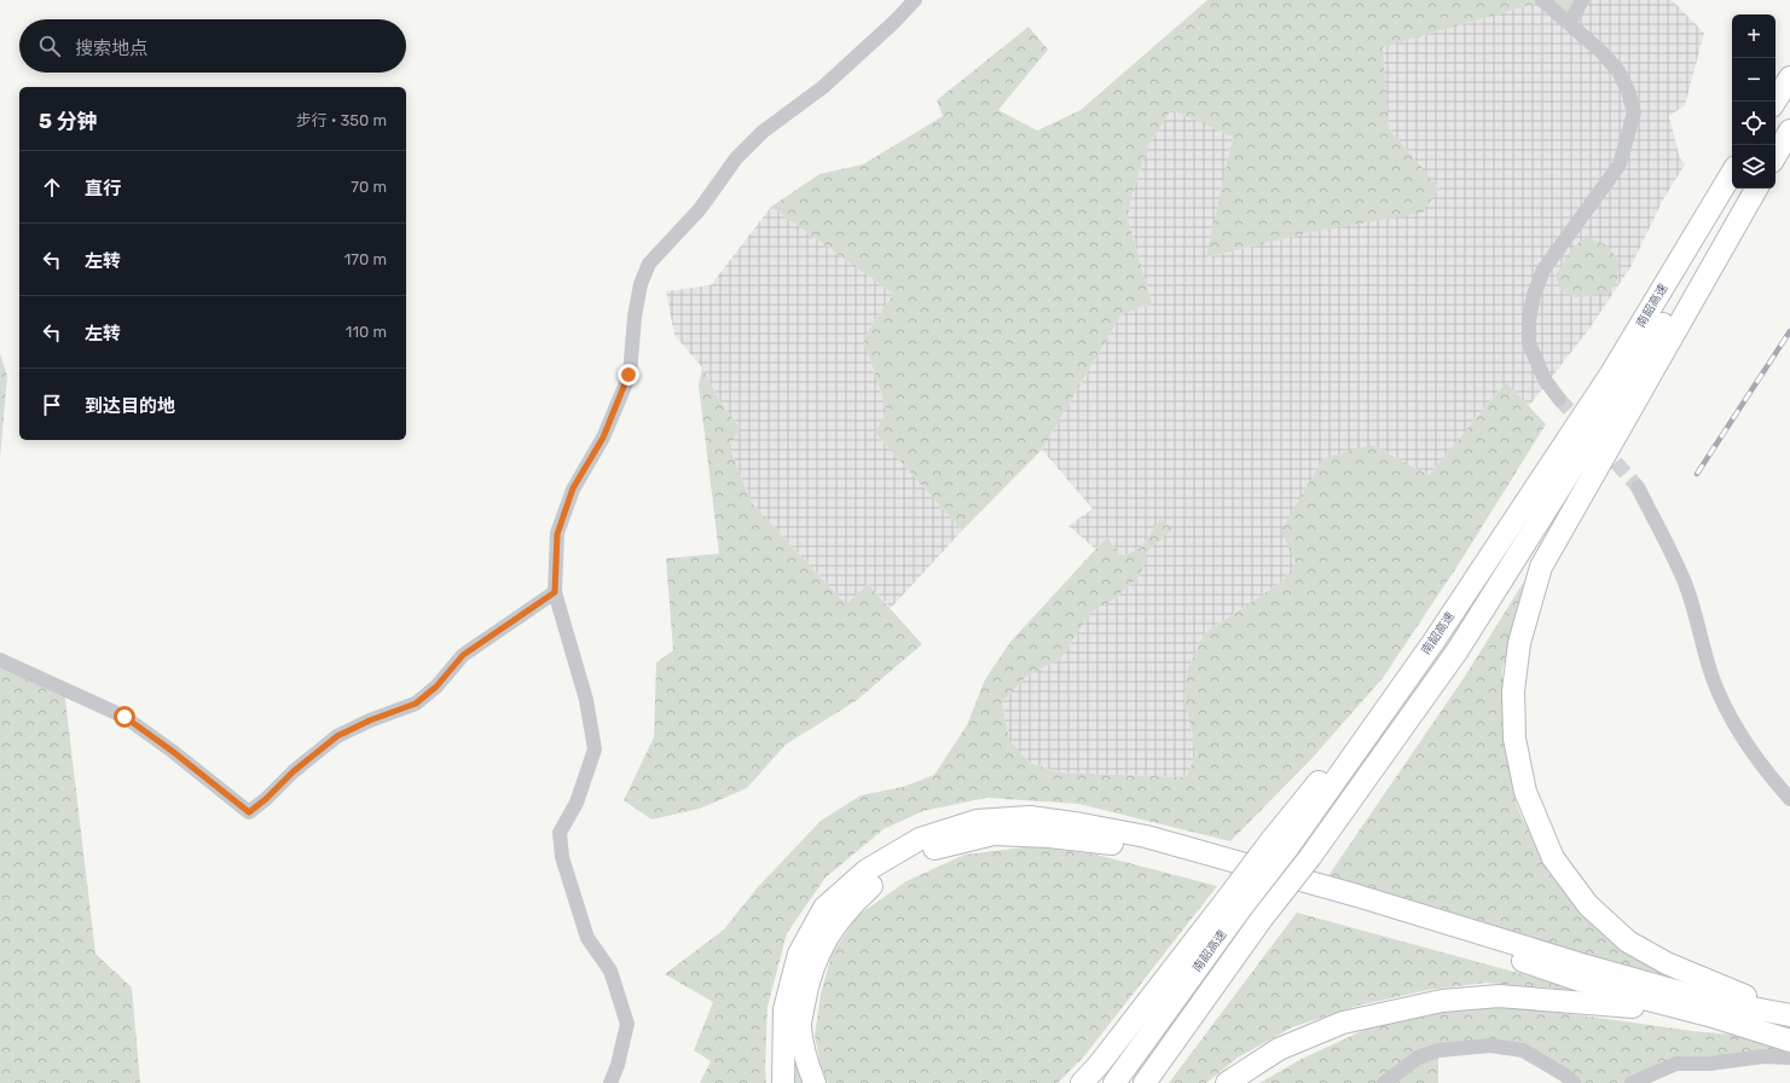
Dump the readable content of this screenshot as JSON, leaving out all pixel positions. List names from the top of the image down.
{
  "streets": {
    "highway": ["南韶高速"]
  },
  "page": {
    "map_buttons": ["+", "−"],
    "search": "搜索地点",
    "heading": ["5 分钟", "步行 · 350 m"],
    "list": [
      ["直行", "70 m"],
      ["左转", "170 m"],
      ["左转", "110 m"],
      "到达目的地"
    ]
  }
}
